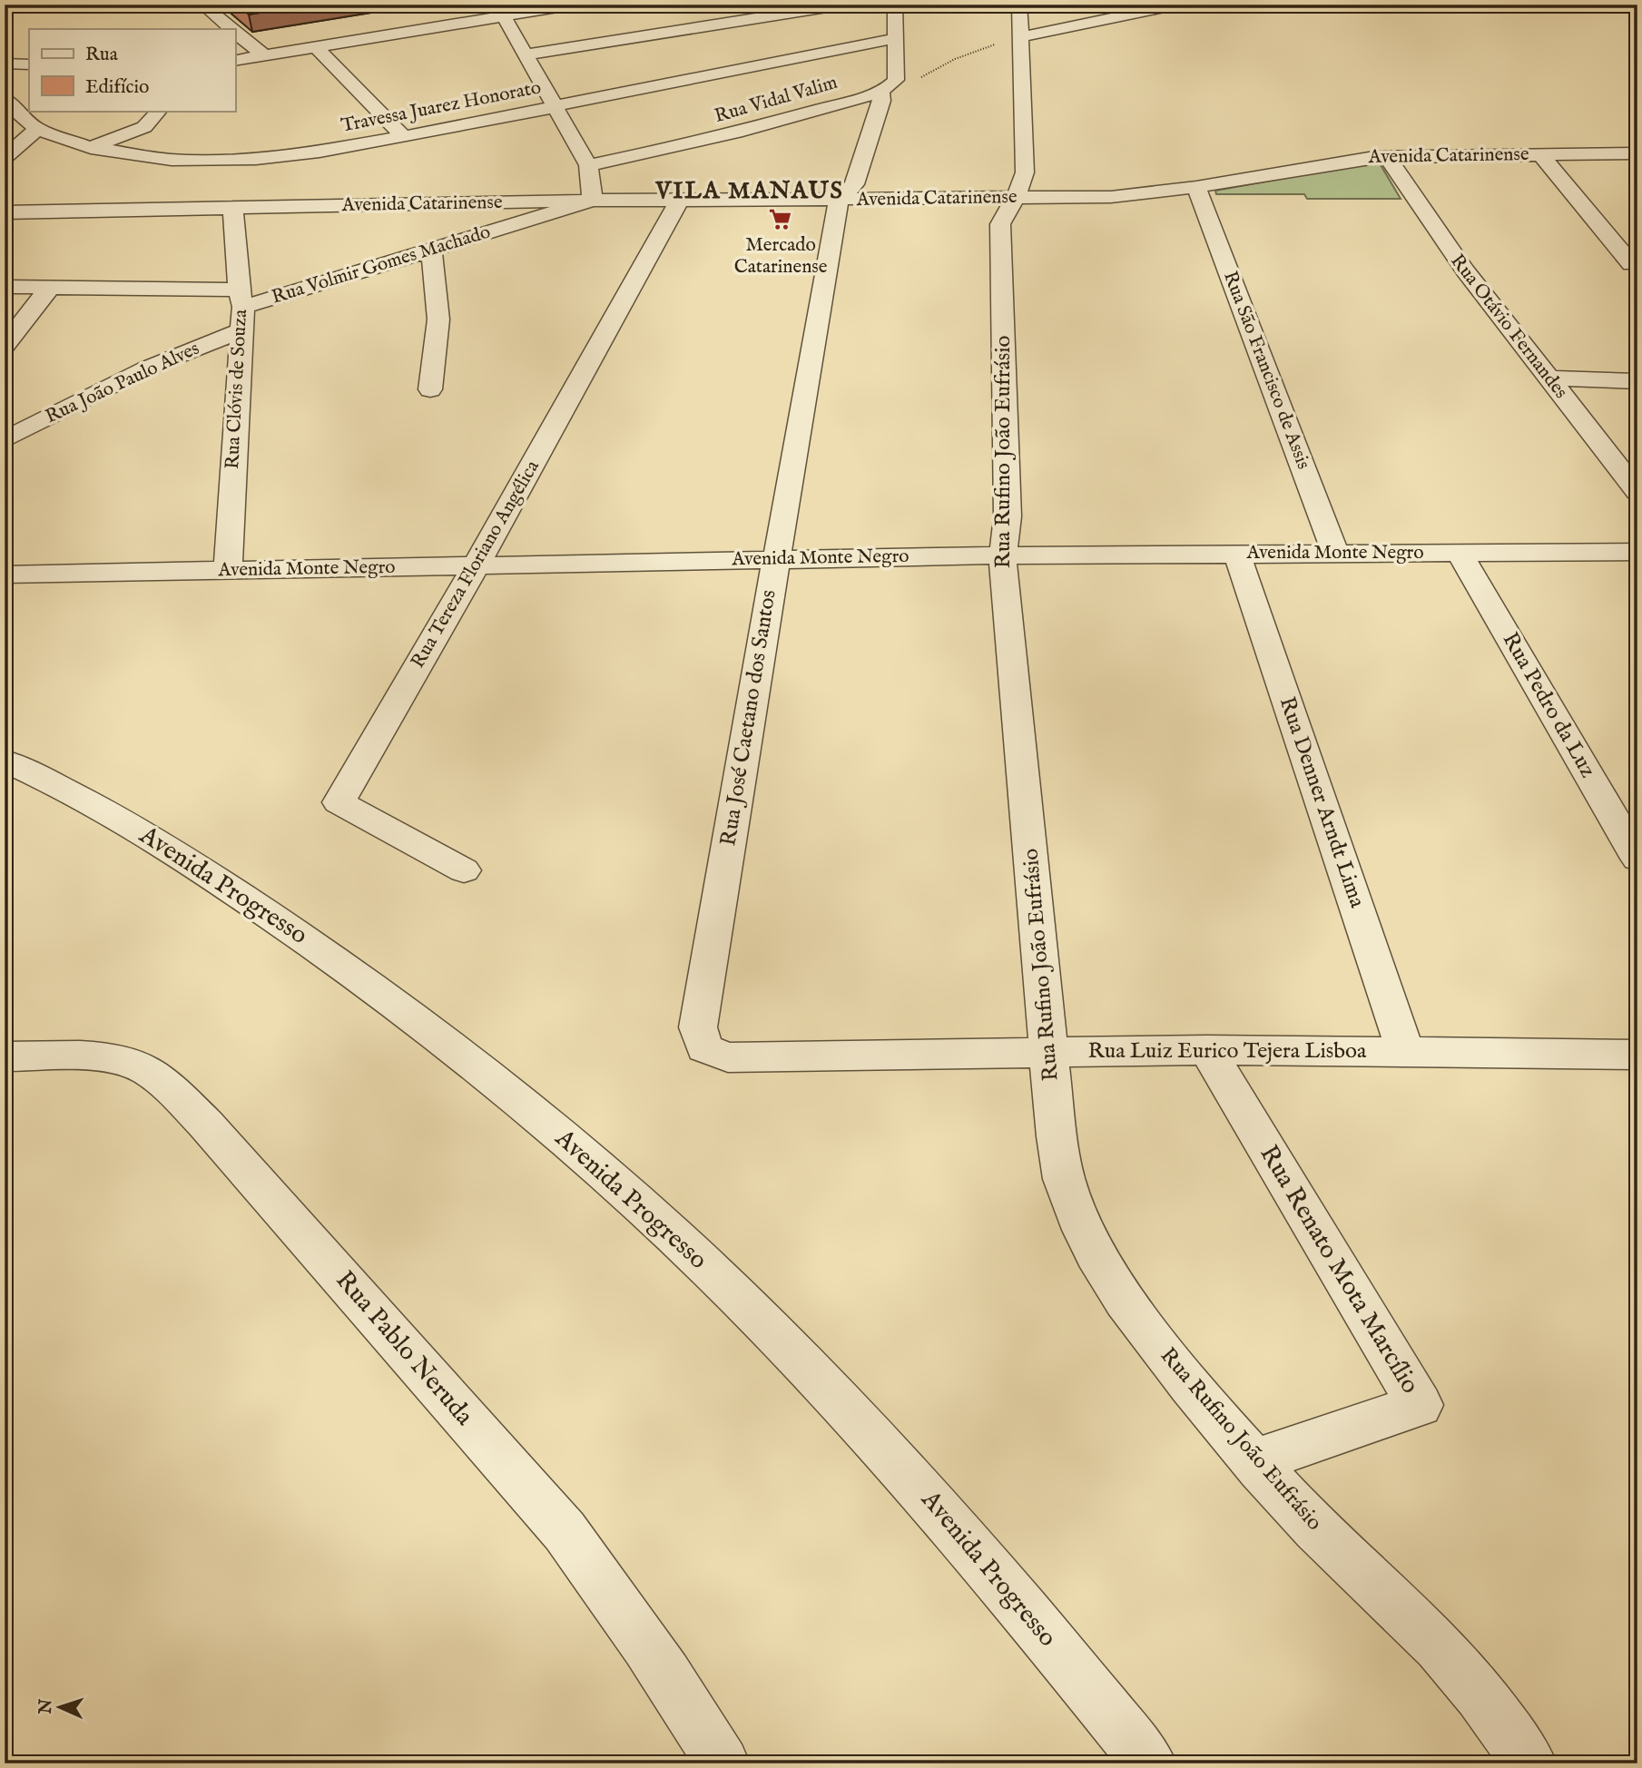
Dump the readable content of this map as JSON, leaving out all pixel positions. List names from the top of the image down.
{
  "streets": {
    "street": [
      "Rua Vidal Valim",
      "Travessa Juarez Honorato",
      "Avenida Catarinense",
      "Rua Volmir Gomes Machado",
      "Rua Otávio Fernandes",
      "Rua São Francisco de Assis",
      "Rua João Paulo Alves",
      "Rua Clóvis de Souza",
      "Rua Rufino João Eufrásio",
      "Avenida Monte Negro",
      "Rua Tereza Floriano Angélica",
      "Rua Pedro da Luz",
      "Rua José Caetano dos Santos",
      "Rua Denner Arndt Lima",
      "Avenida Progresso",
      "Rua Luiz Eurico Tejera Lisboa",
      "Rua Renato Mota Marcílio",
      "Rua Pablo Neruda"
    ]
  },
  "crossings": [
    ["Avenida Catarinense", "Rua Volmir Gomes Machado"],
    ["Avenida Catarinense", "Rua Otávio Fernandes"],
    ["Avenida Catarinense", "Rua São Francisco de Assis"],
    ["Avenida Catarinense", "Rua Clóvis de Souza"],
    ["Avenida Catarinense", "Rua Rufino João Eufrásio"],
    ["Avenida Catarinense", "Rua Tereza Floriano Angélica"],
    ["Avenida Catarinense", "Rua José Caetano dos Santos"],
    ["Rua Volmir Gomes Machado", "Rua João Paulo Alves"],
    ["Rua Volmir Gomes Machado", "Rua Clóvis de Souza"],
    ["Rua São Francisco de Assis", "Avenida Monte Negro"],
    ["Rua João Paulo Alves", "Rua Clóvis de Souza"],
    ["Rua Clóvis de Souza", "Avenida Monte Negro"],
    ["Rua Rufino João Eufrásio", "Avenida Monte Negro"],
    ["Rua Rufino João Eufrásio", "Rua Luiz Eurico Tejera Lisboa"],
    ["Rua Rufino João Eufrásio", "Rua Renato Mota Marcílio"],
    ["Avenida Monte Negro", "Rua Tereza Floriano Angélica"],
    ["Avenida Monte Negro", "Rua Pedro da Luz"],
    ["Avenida Monte Negro", "Rua José Caetano dos Santos"],
    ["Avenida Monte Negro", "Rua Denner Arndt Lima"],
    ["Rua José Caetano dos Santos", "Rua Luiz Eurico Tejera Lisboa"],
    ["Rua Denner Arndt Lima", "Rua Luiz Eurico Tejera Lisboa"],
    ["Rua Luiz Eurico Tejera Lisboa", "Rua Renato Mota Marcílio"]
  ],
  "districts": ["VILA MANAUS"],
  "places": {
    "supermarket": ["Mercado Catarinense"]
  },
  "legend": ["Rua", "Edifício"],
  "north": "left"
}
